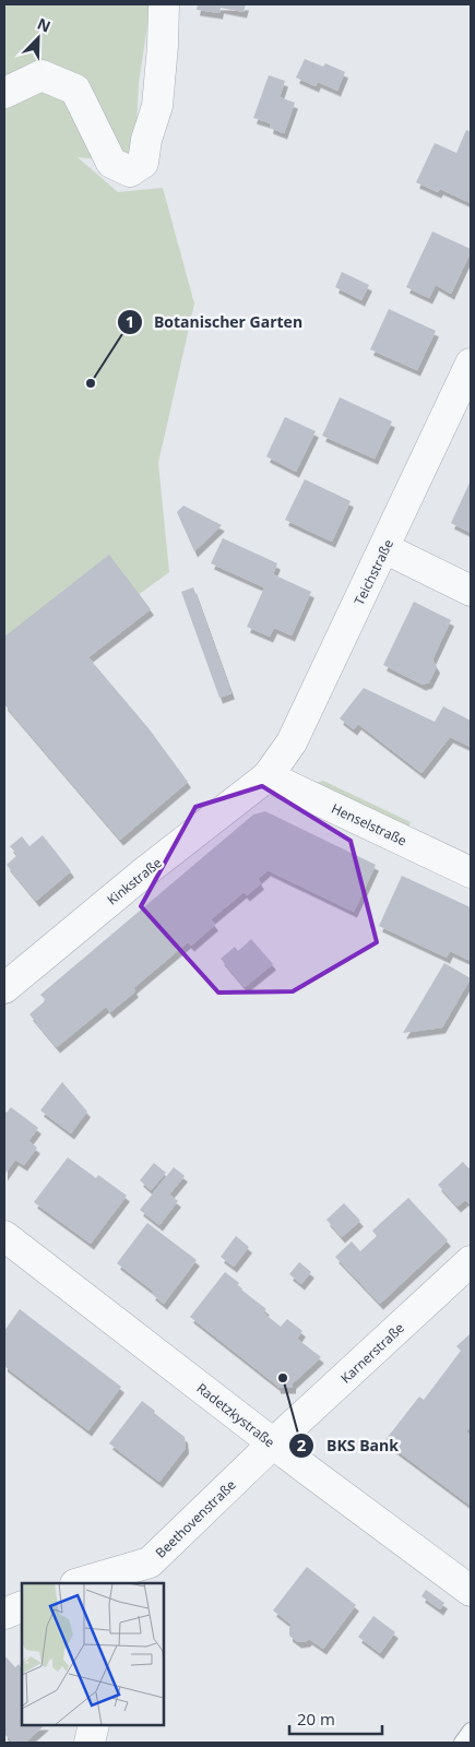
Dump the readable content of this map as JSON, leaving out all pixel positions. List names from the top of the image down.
{
  "streets": {
    "street": [
      "Teichstraße",
      "Henselstraße",
      "Kinkstraße",
      "Karnerstraße",
      "Radetzkystraße",
      "Beethovenstraße"
    ]
  },
  "crossings": [
    ["Teichstraße", "Henselstraße"],
    ["Teichstraße", "Kinkstraße"],
    ["Henselstraße", "Kinkstraße"],
    ["Karnerstraße", "Radetzkystraße"],
    ["Karnerstraße", "Beethovenstraße"],
    ["Radetzkystraße", "Beethovenstraße"]
  ],
  "places": ["Botanischer Garten", "BKS Bank"],
  "scale_bar": "20 m",
  "north": "top right"
}
